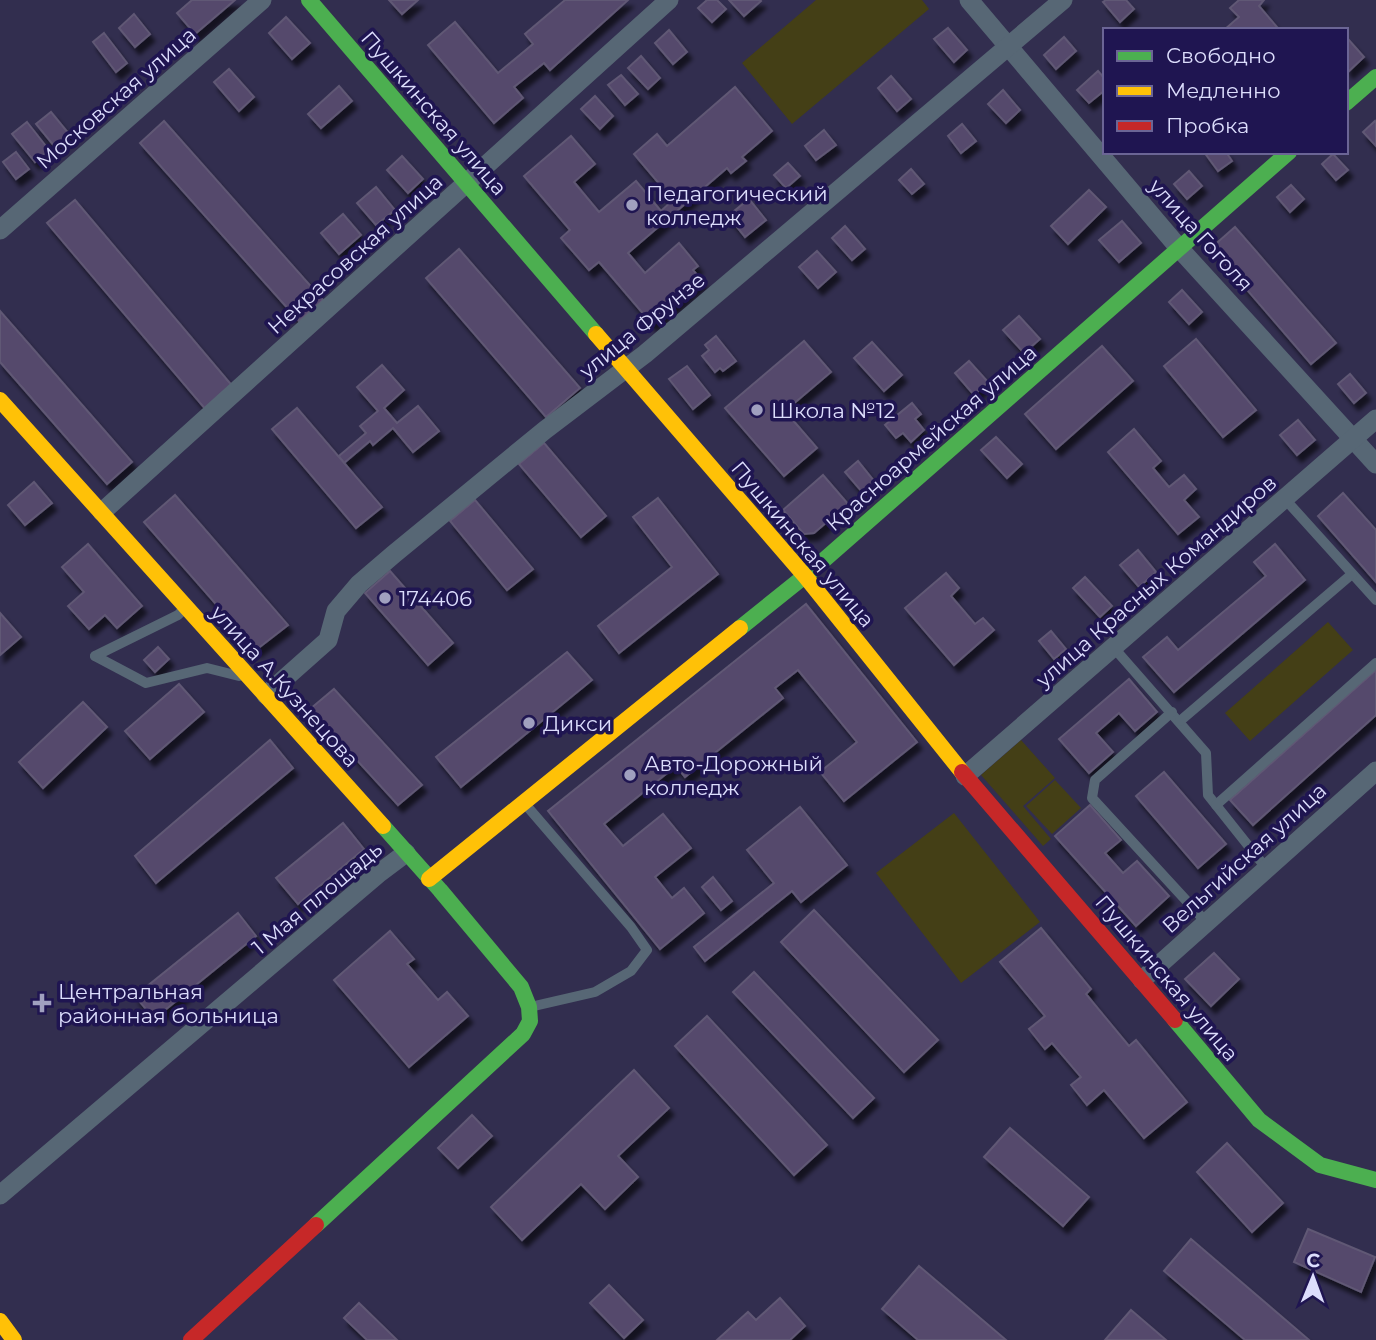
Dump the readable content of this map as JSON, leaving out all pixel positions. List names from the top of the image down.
{
  "streets": {
    "main road": ["Пушкинская улица", "Красноармейская улица", "улица А.Кузнецова"],
    "street": [
      "Московская улица",
      "улица Гоголя",
      "Некрасовская улица",
      "улица Фрунзе",
      "улица Красных Командиров",
      "Вельгийская улица",
      "1 Мая площадь"
    ]
  },
  "crossings": [
    ["Пушкинская улица", "Некрасовская улица"],
    ["Пушкинская улица", "улица Фрунзе"],
    ["Пушкинская улица", "Красноармейская улица"],
    ["Пушкинская улица", "улица Красных Командиров"],
    ["Пушкинская улица", "Вельгийская улица"],
    ["улица Гоголя", "улица Фрунзе"],
    ["улица Гоголя", "Красноармейская улица"],
    ["улица Гоголя", "улица Красных Командиров"],
    ["Некрасовская улица", "улица А.Кузнецова"],
    ["улица Фрунзе", "улица А.Кузнецова"],
    ["Красноармейская улица", "улица А.Кузнецова"],
    ["улица А.Кузнецова", "1 Мая площадь"]
  ],
  "places": {
    "other": [
      "Педагогический колледж",
      "Школа №12",
      "174406",
      "Дикси",
      "Авто-Дорожный колледж"
    ],
    "health": ["Центральная районная больница"]
  },
  "legend": ["Свободно", "Медленно", "Пробка"],
  "north": "top"
}
